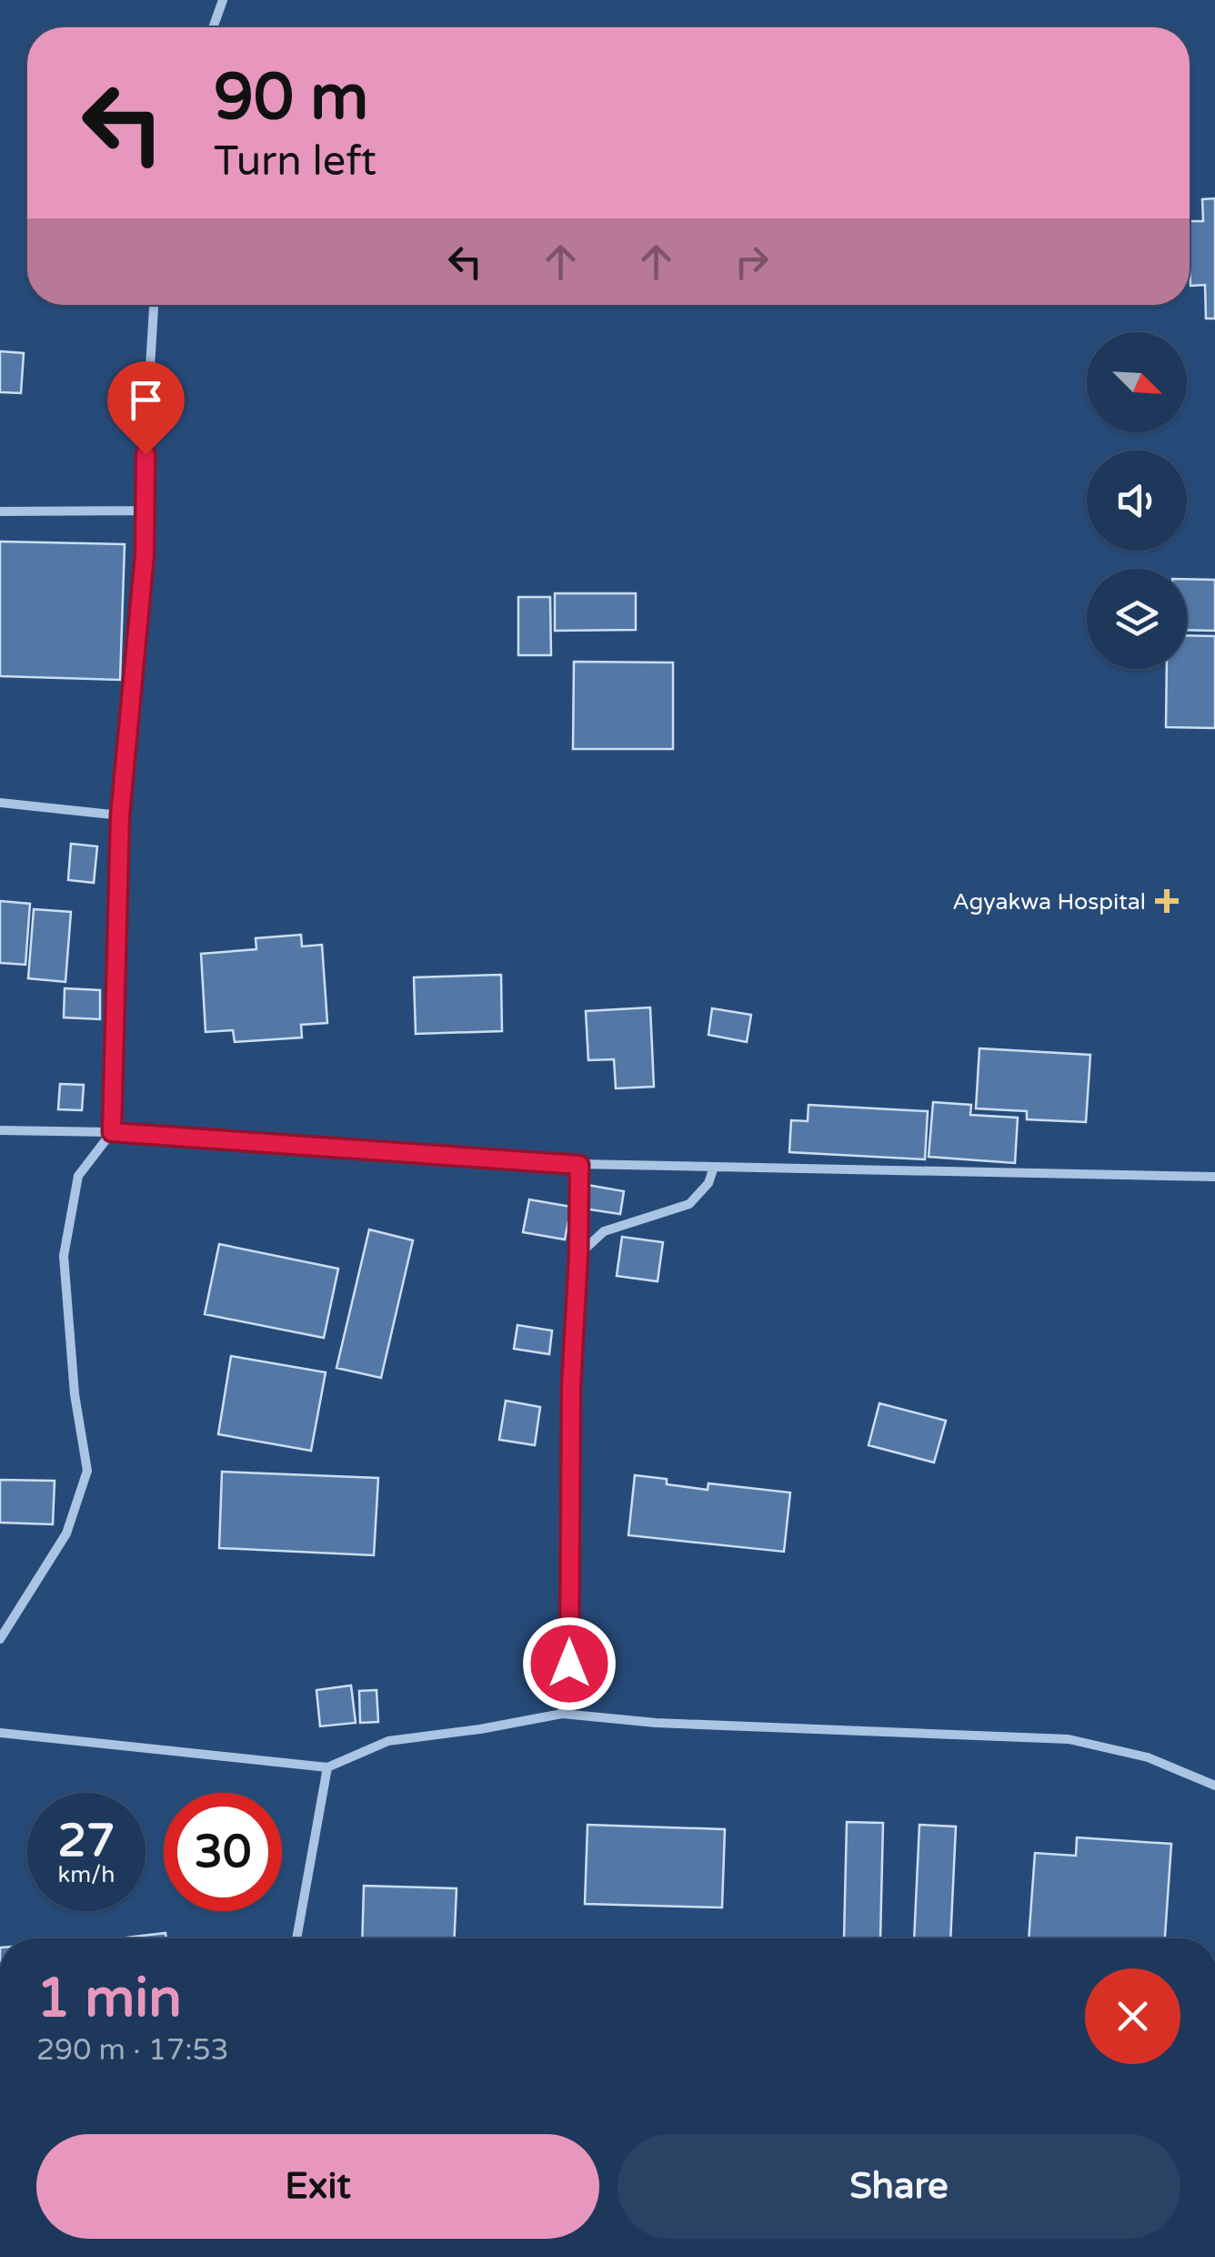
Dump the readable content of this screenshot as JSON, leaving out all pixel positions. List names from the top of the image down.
{
  "places": {
    "health": ["Agyakwa Hospital"]
  },
  "north": "bottom right",
  "page": {
    "turn": ["90 m", "Turn left"],
    "speed": "27 km/h",
    "limit": "30",
    "heading": ["1 min", "290 m · 17:53"],
    "buttons": ["Exit", "Share"]
  }
}
